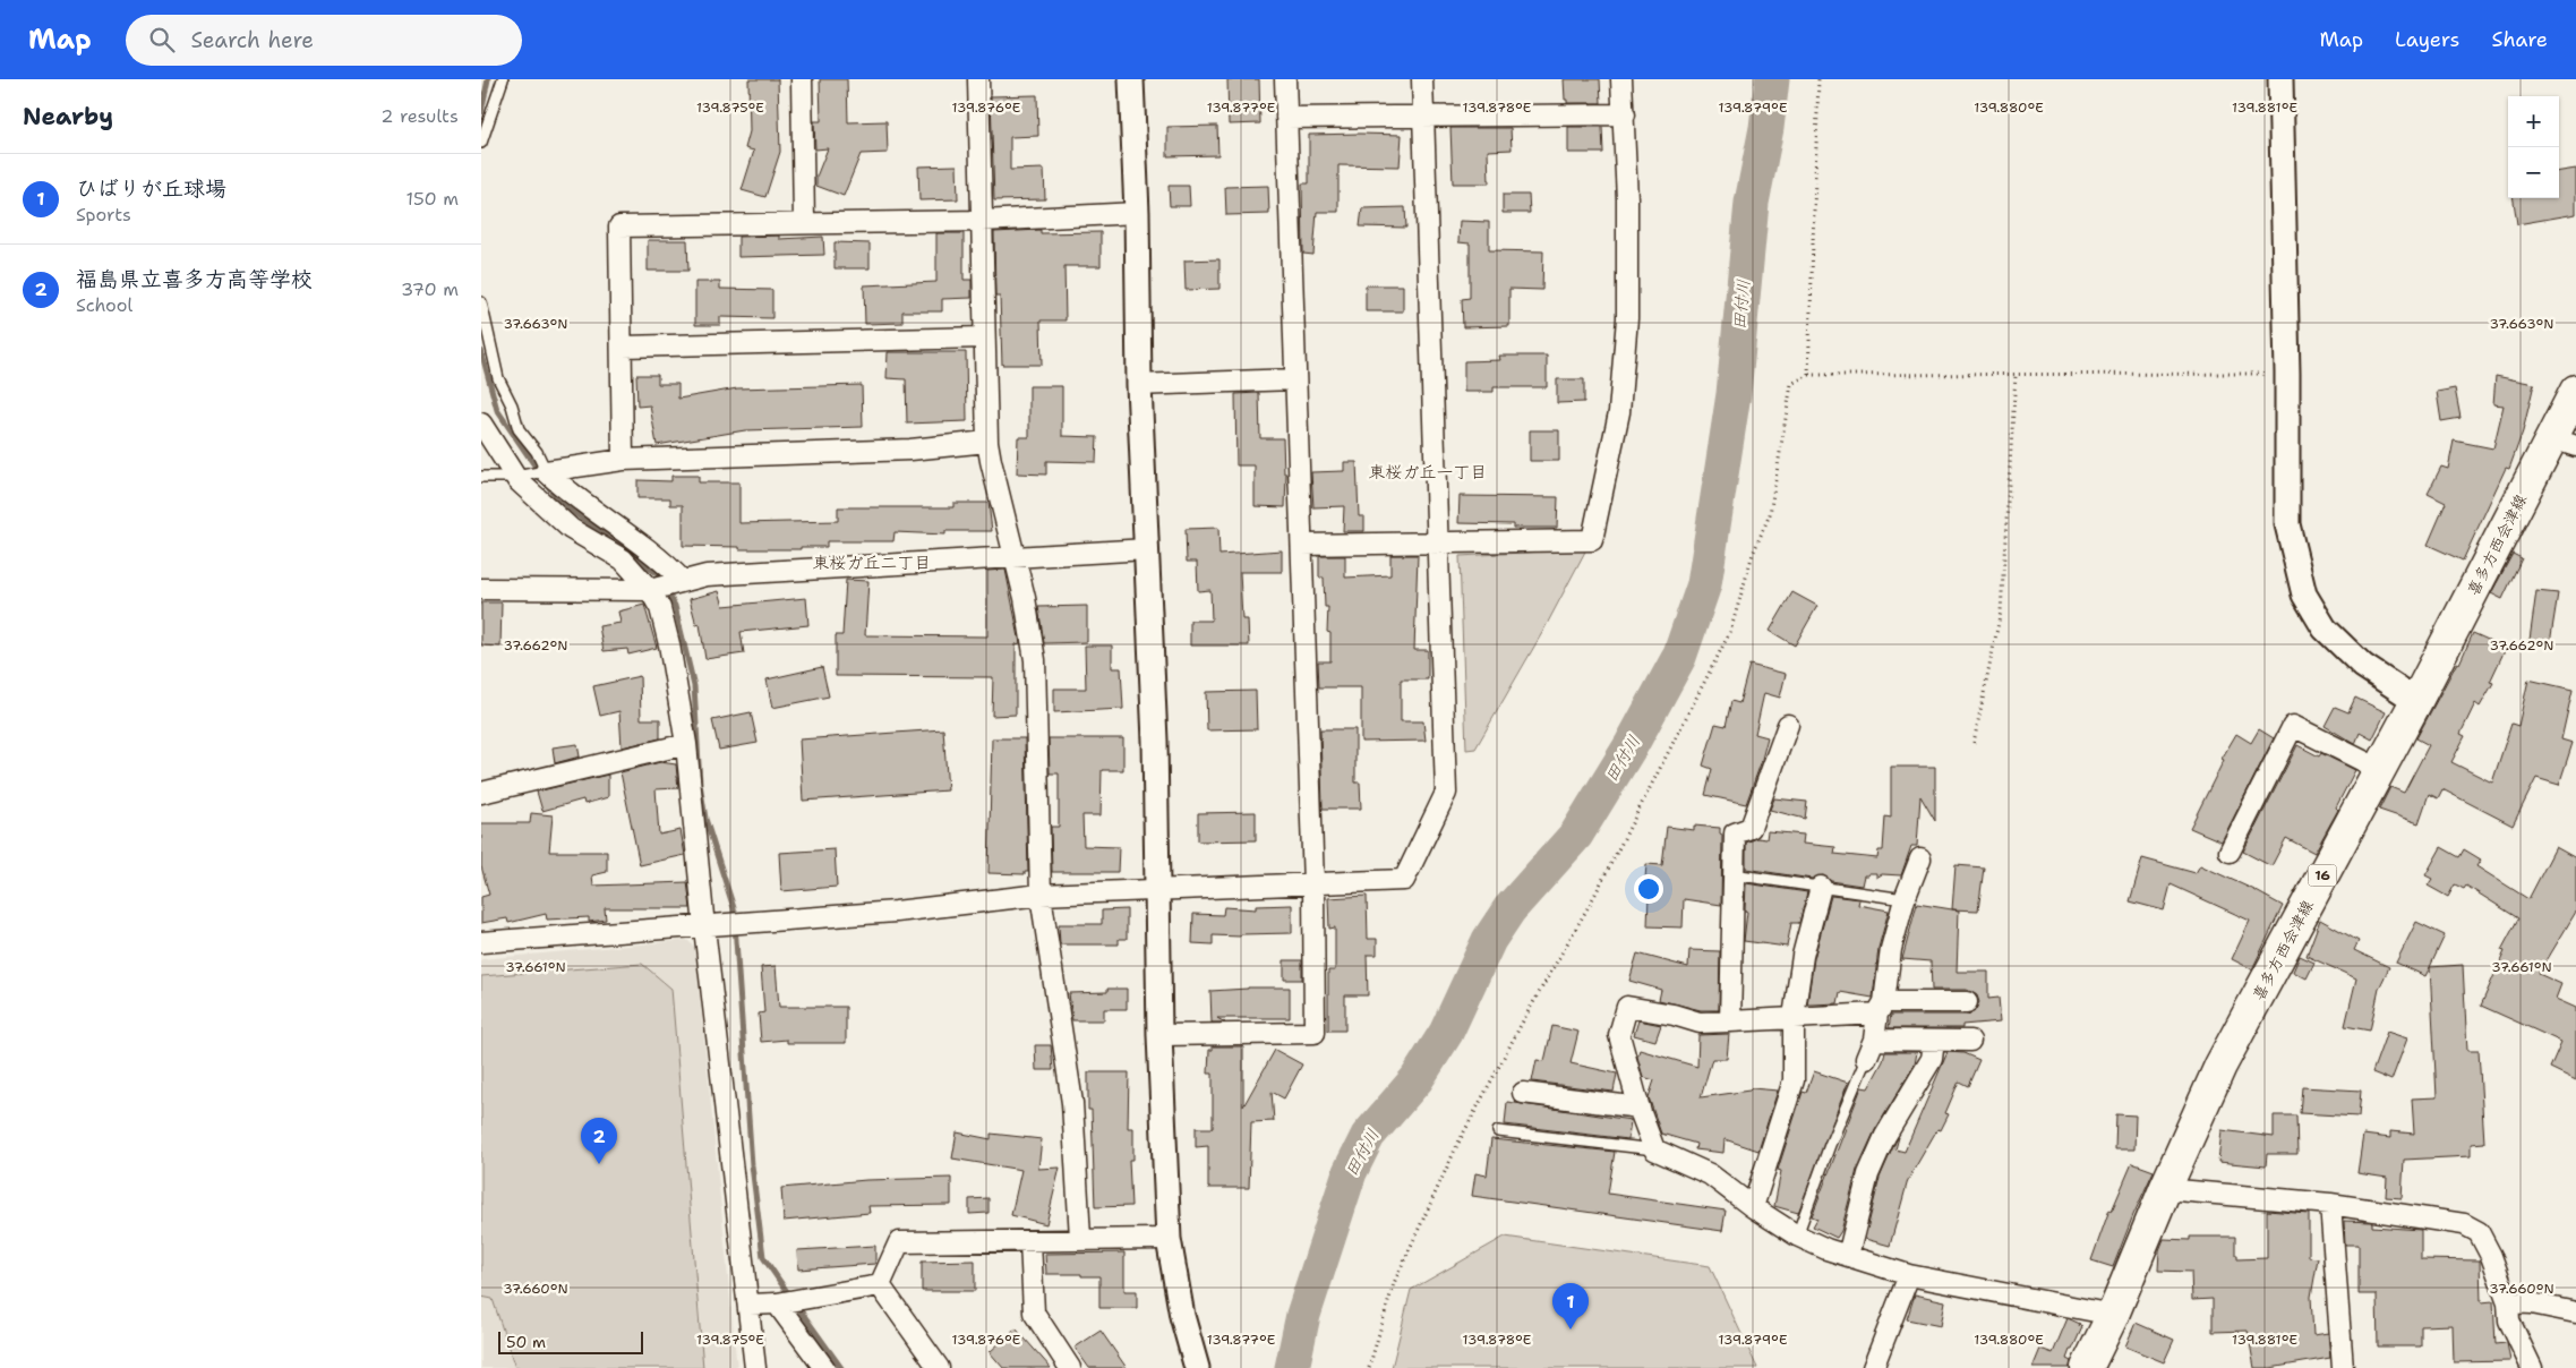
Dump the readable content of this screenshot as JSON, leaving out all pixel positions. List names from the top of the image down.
{
  "streets": {
    "main road": ["喜多方西会津線", "16"]
  },
  "districts": ["東桜ガ丘一丁目", "東桜ガ丘二丁目"],
  "water": ["田付川"],
  "scale_bar": "50 m",
  "page": {
    "header": "Map",
    "search": "Search here",
    "nav": ["Map", "Layers", "Share"],
    "heading": ["Nearby", "2 results"],
    "map_buttons": ["+", "−"],
    "list": [
      {
        "mark": "1",
        "name": "ひばりが丘球場",
        "note": "Sports",
        "value": "150 m"
      },
      {
        "mark": "2",
        "name": "福島県立喜多方高等学校",
        "note": "School",
        "value": "370 m"
      }
    ],
    "pins": ["2", "1"],
    "scale": "50 m"
  },
  "coordinates": [
    "139.875°E",
    "139.876°E",
    "139.877°E",
    "139.878°E",
    "139.879°E",
    "139.880°E",
    "139.881°E",
    "37.663°N",
    "37.662°N",
    "37.661°N",
    "37.660°N"
  ]
}
